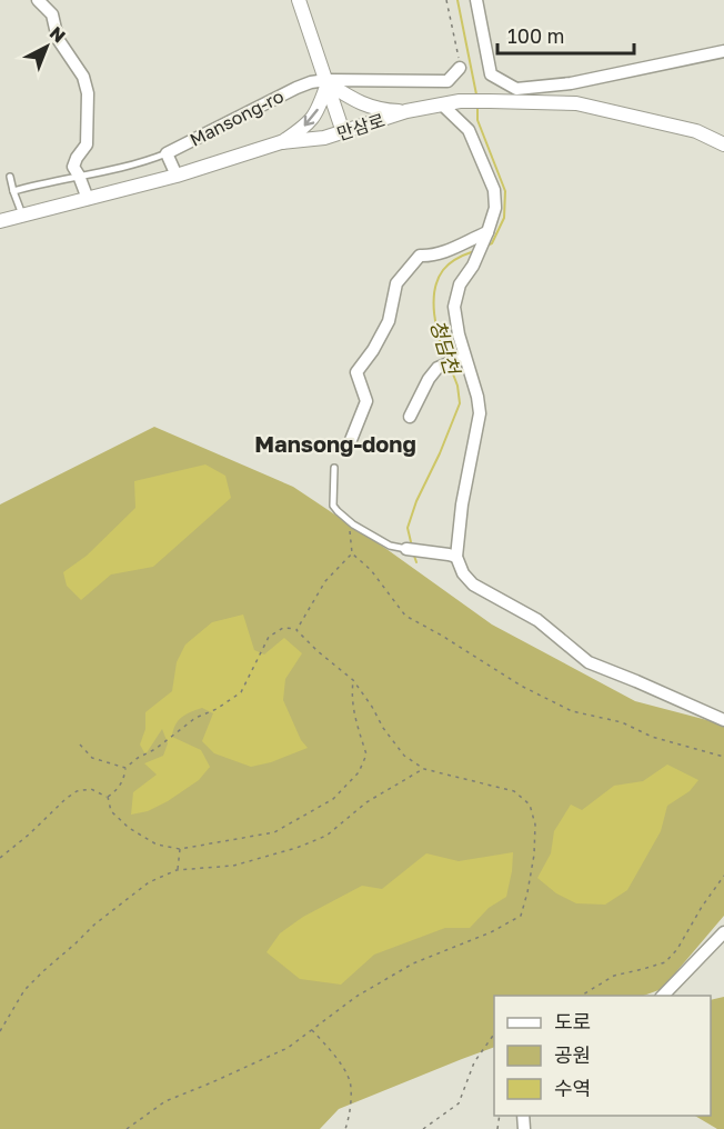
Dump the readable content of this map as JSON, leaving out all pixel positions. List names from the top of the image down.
{
  "streets": {
    "street": ["Mansong-ro", "만삼로"]
  },
  "districts": ["Mansong-dong"],
  "water": ["청담천"],
  "legend": ["도로", "공원", "수역"],
  "scale_bar": "100 m",
  "north": "top right"
}
